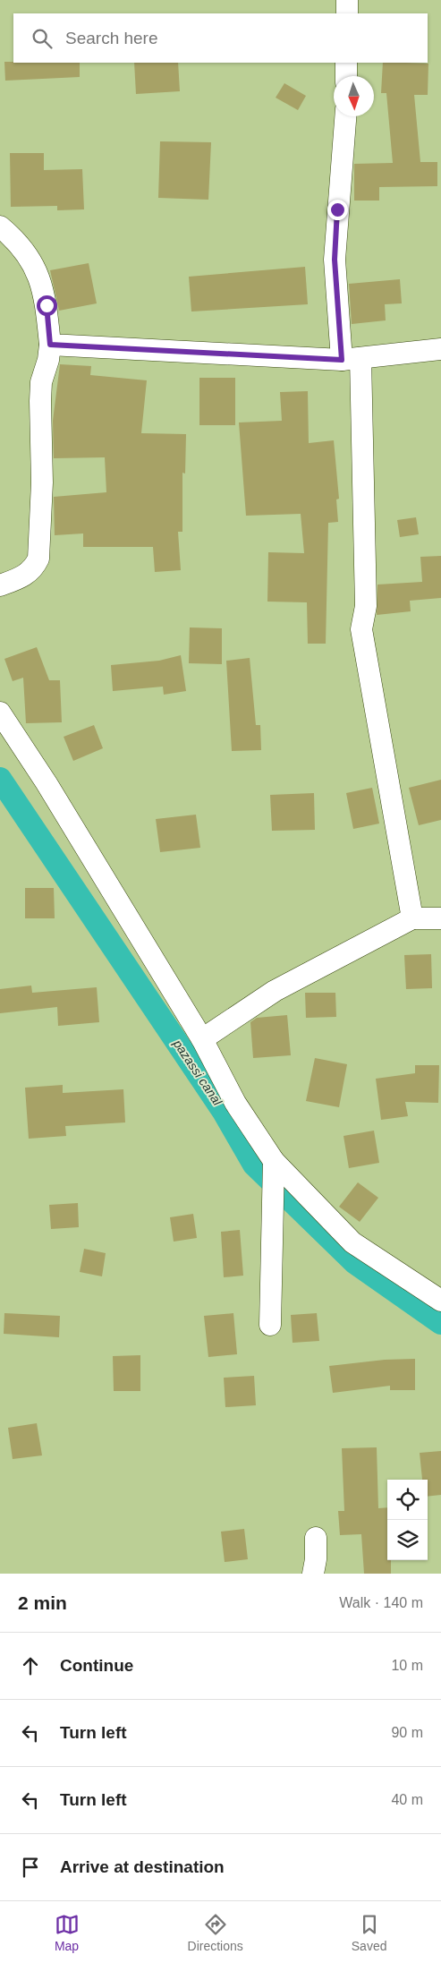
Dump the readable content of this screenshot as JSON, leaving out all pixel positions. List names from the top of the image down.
{
  "water": ["pazassi canal"],
  "north": "bottom",
  "page": {
    "search": "Search here",
    "heading": ["2 min", "Walk · 140 m"],
    "list": [
      ["Continue", "10 m"],
      ["Turn left", "90 m"],
      ["Turn left", "40 m"],
      "Arrive at destination"
    ],
    "nav": ["Map", "Directions", "Saved"]
  }
}
